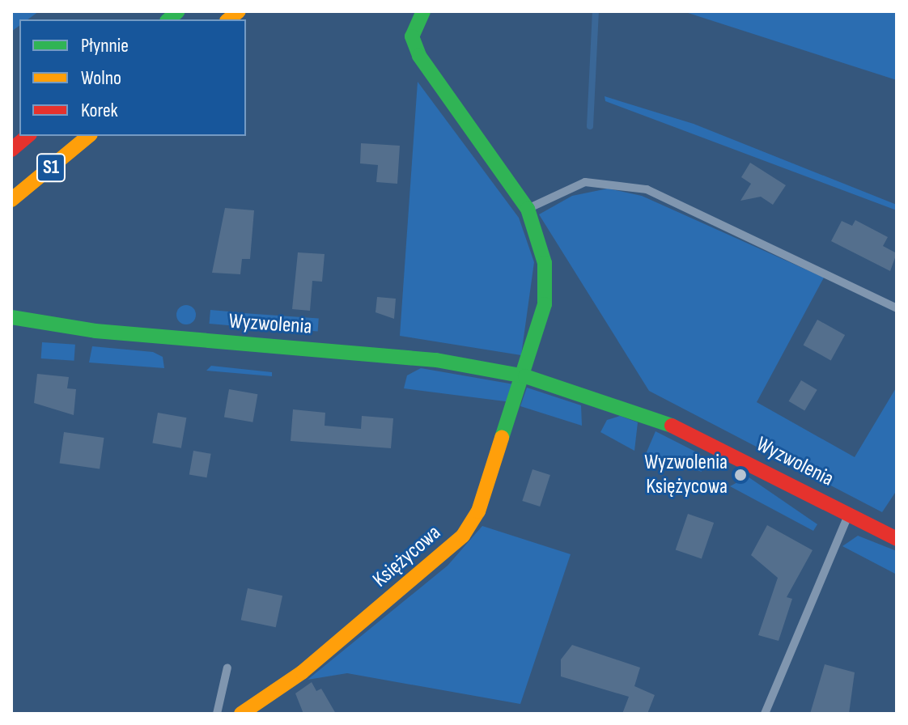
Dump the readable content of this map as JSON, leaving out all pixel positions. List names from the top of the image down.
{
  "streets": {
    "main road": ["S1", "Wyzwolenia", "Księżycowa"]
  },
  "crossings": [
    ["Wyzwolenia", "Księżycowa"]
  ],
  "places": ["Wyzwolenia Księżycowa"],
  "legend": ["Płynnie", "Wolno", "Korek"]
}
